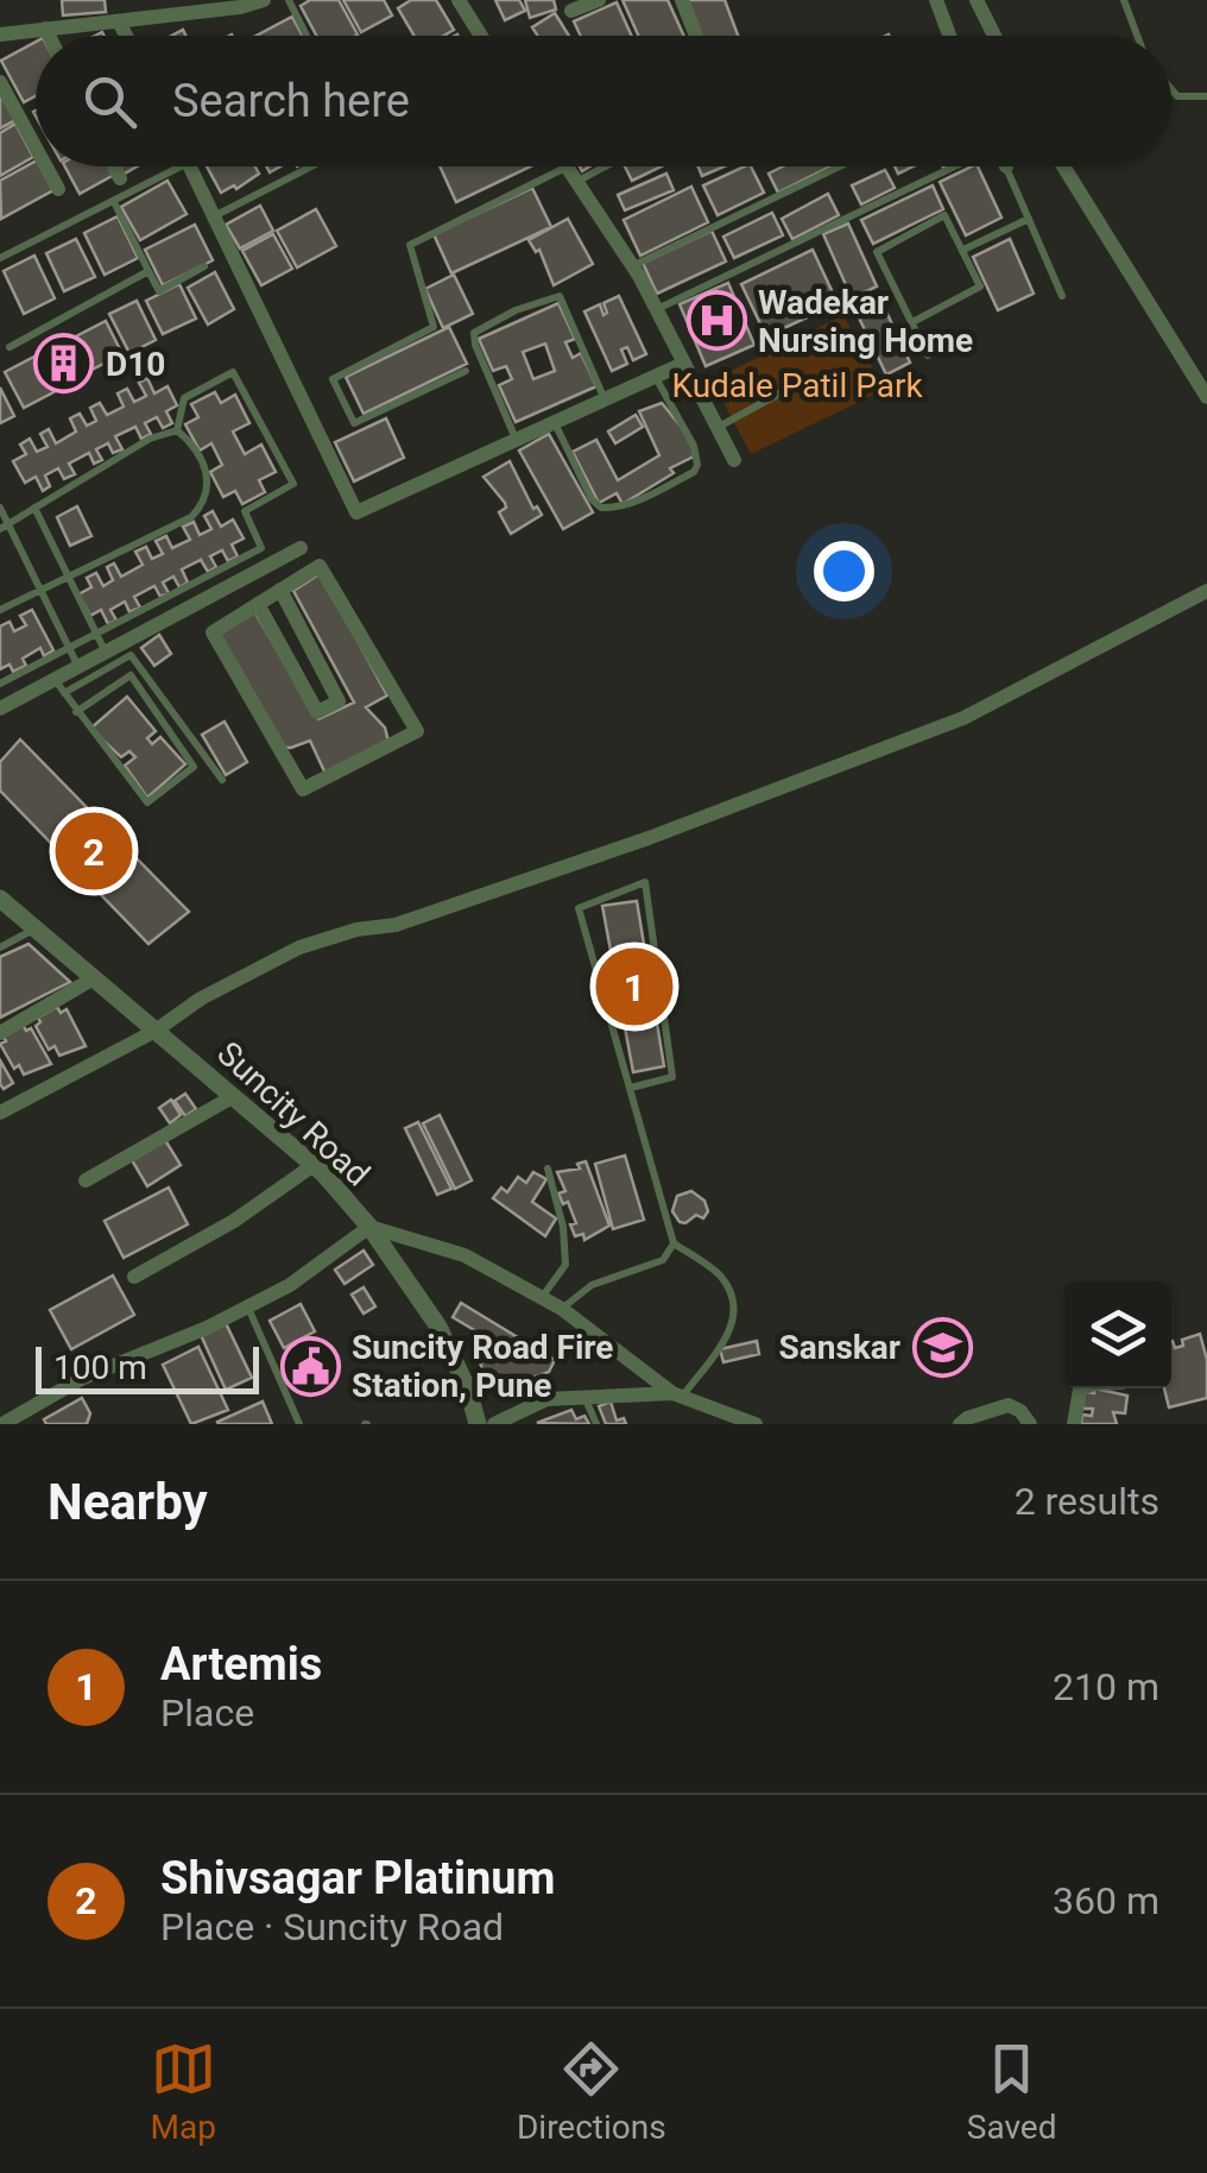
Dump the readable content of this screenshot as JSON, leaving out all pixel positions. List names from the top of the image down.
{
  "streets": {
    "street": ["Suncity Road"]
  },
  "parks": ["Kudale Patil Park"],
  "places": {
    "hospital": ["Wadekar Nursing Home"],
    "building": ["D10"],
    "school or university": ["Sanskar"],
    "public building": ["Suncity Road Fire Station, Pune"]
  },
  "scale_bar": "100 m",
  "page": {
    "search": "Search here",
    "pins": ["2", "1"],
    "scale": "100 m",
    "heading": ["Nearby", "2 results"],
    "list": [
      {
        "mark": "1",
        "name": "Artemis",
        "note": "Place",
        "value": "210 m"
      },
      {
        "mark": "2",
        "name": "Shivsagar Platinum",
        "note": "Place · Suncity Road",
        "value": "360 m"
      }
    ],
    "nav": ["Map", "Directions", "Saved"]
  }
}
